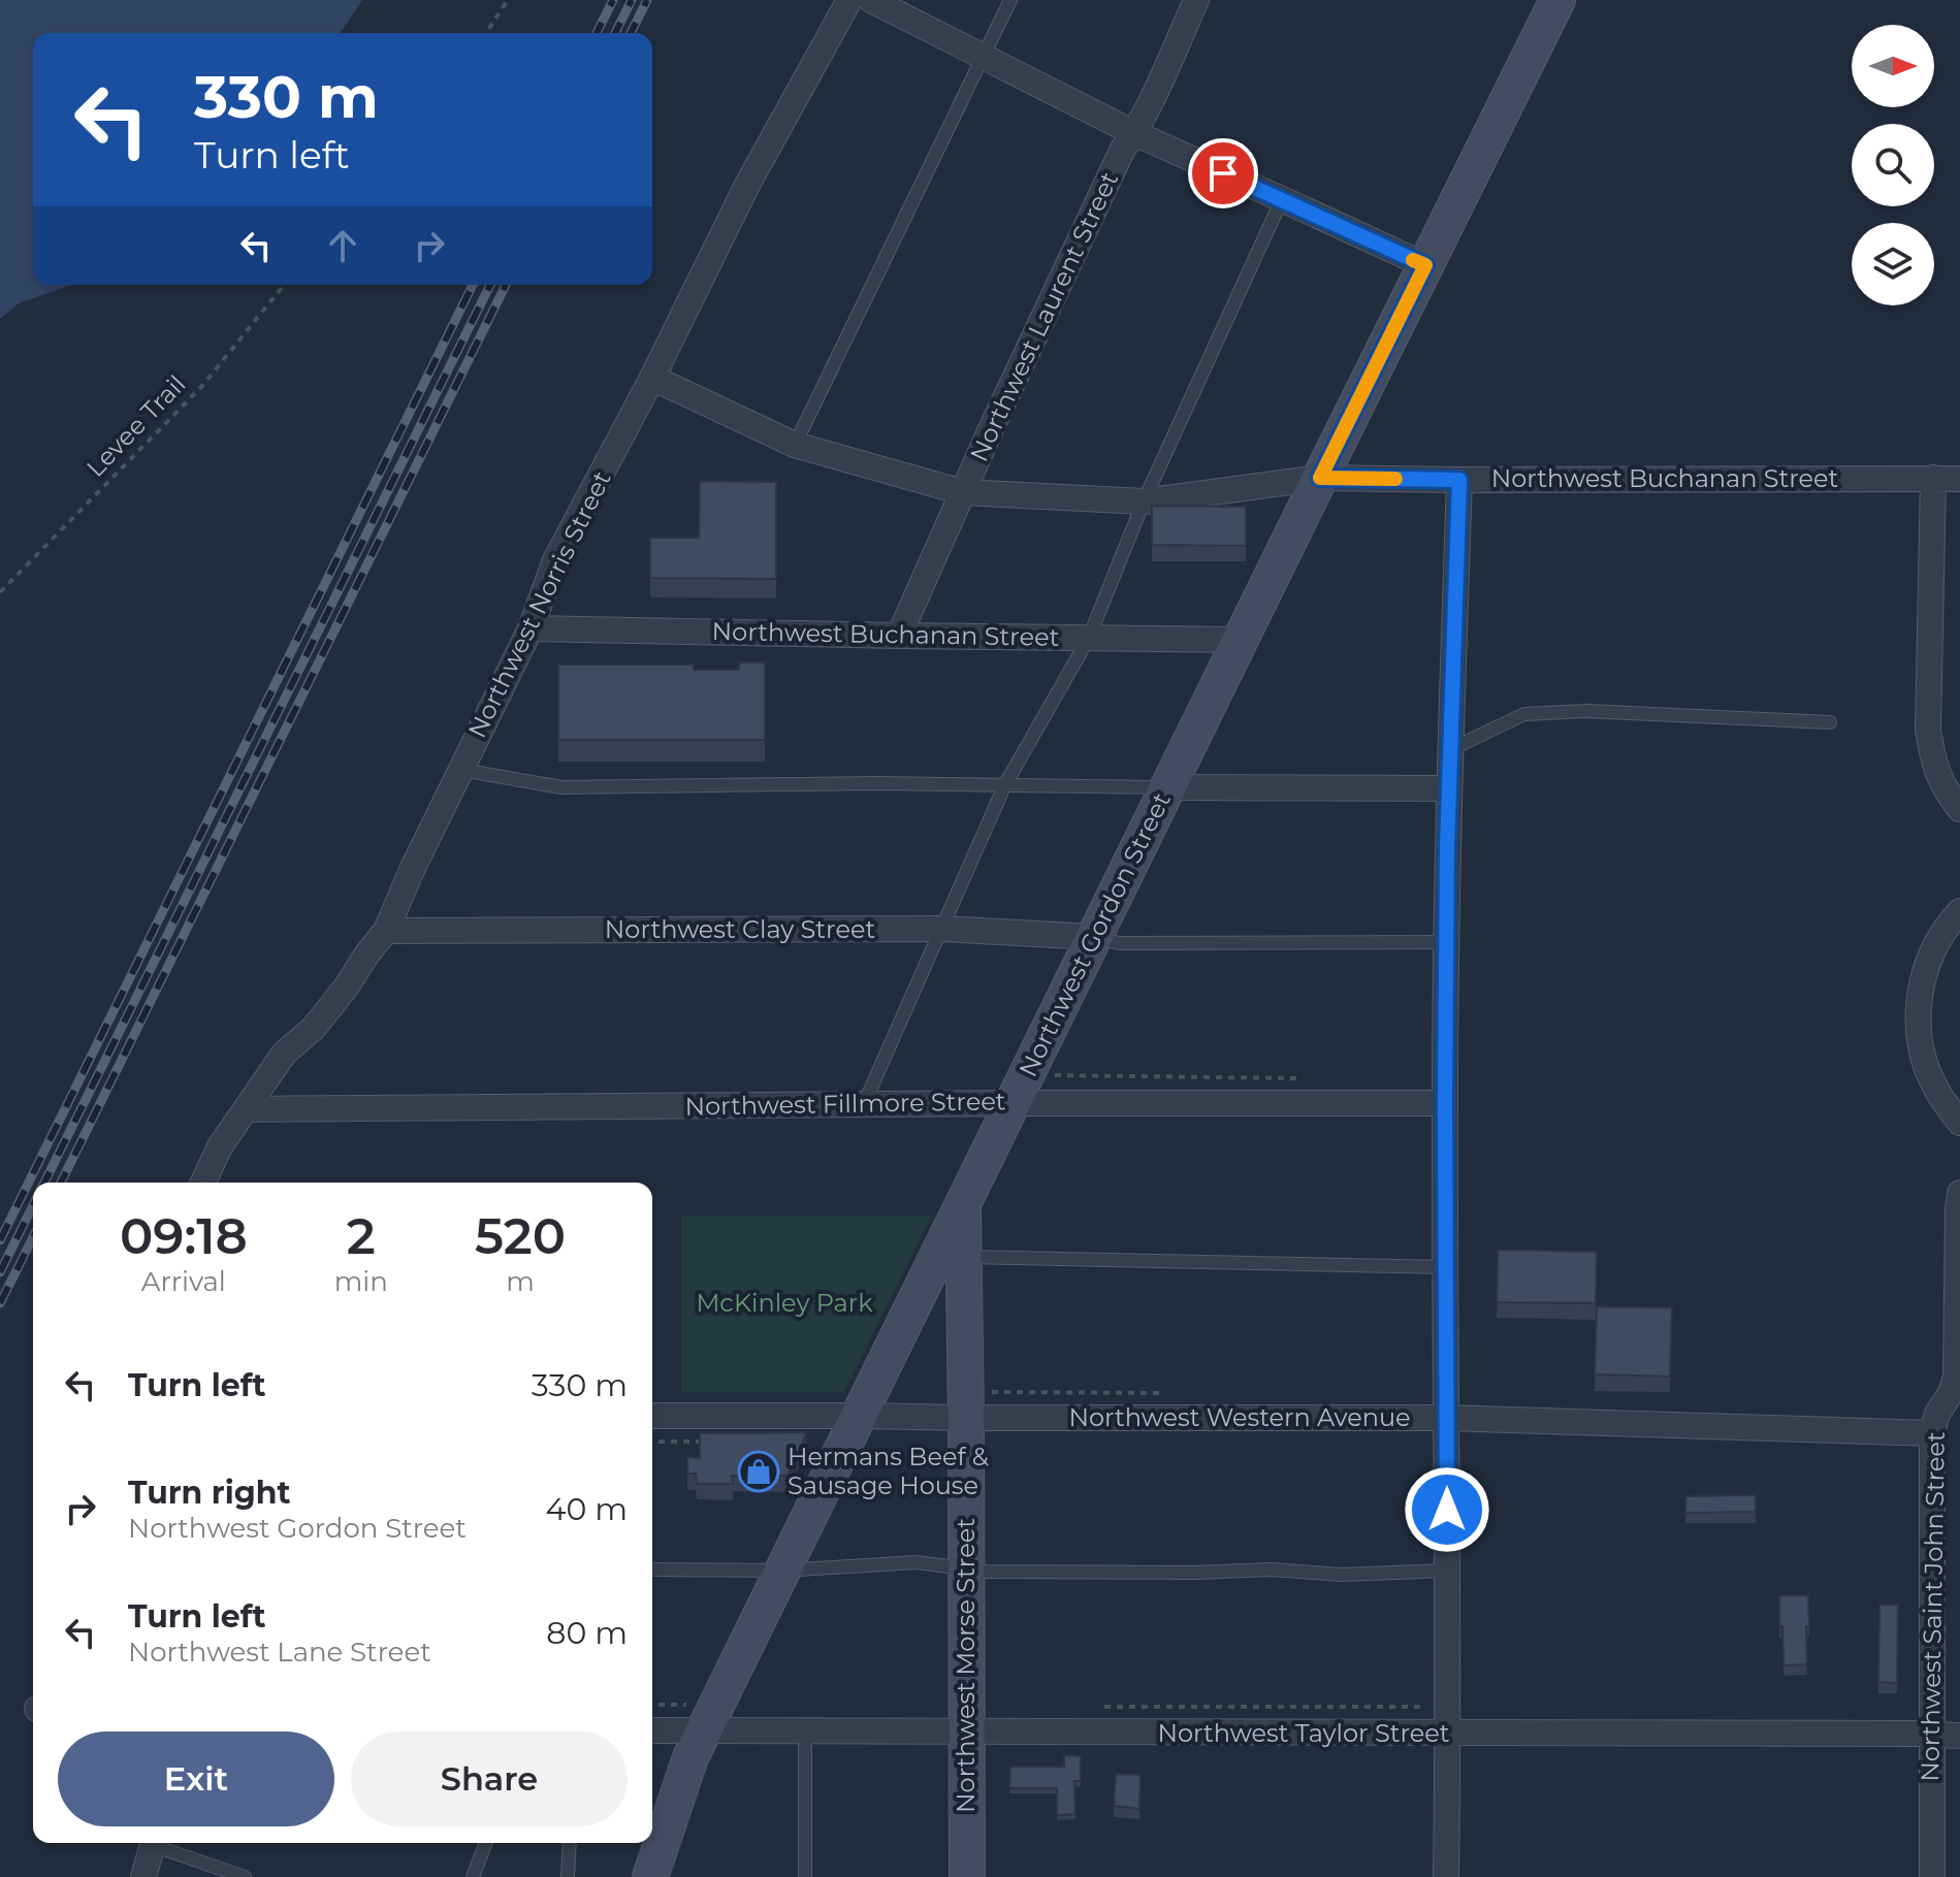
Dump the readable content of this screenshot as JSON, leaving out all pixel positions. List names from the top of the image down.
{
  "streets": {
    "main road": ["Northwest Gordon Street", "Northwest Morse Street"],
    "street": [
      "Northwest Laurent Street",
      "Northwest Buchanan Street",
      "Northwest Norris Street",
      "Northwest Clay Street",
      "Northwest Fillmore Street",
      "Northwest Western Avenue",
      "Northwest Saint John Street",
      "Northwest Taylor Street"
    ],
    "path": ["Levee Trail"]
  },
  "crossings": [
    ["Northwest Laurent Street", "Northwest Buchanan Street"],
    ["Northwest Buchanan Street", "Northwest Norris Street"],
    ["Northwest Buchanan Street", "Northwest Gordon Street"],
    ["Northwest Norris Street", "Northwest Clay Street"],
    ["Northwest Norris Street", "Northwest Fillmore Street"],
    ["Northwest Clay Street", "Northwest Gordon Street"],
    ["Northwest Gordon Street", "Northwest Fillmore Street"],
    ["Northwest Gordon Street", "Northwest Western Avenue"],
    ["Northwest Gordon Street", "Northwest Morse Street"],
    ["Northwest Gordon Street", "Northwest Taylor Street"],
    ["Northwest Western Avenue", "Northwest Saint John Street"],
    ["Northwest Western Avenue", "Northwest Morse Street"],
    ["Northwest Saint John Street", "Northwest Taylor Street"],
    ["Northwest Morse Street", "Northwest Taylor Street"]
  ],
  "parks": ["McKinley Park"],
  "places": {
    "shop": ["Hermans Beef & Sausage House"]
  },
  "north": "right",
  "page": {
    "turn": ["330 m", "Turn left"],
    "eta": [
      "09:18",
      "Arrival",
      "2",
      "min",
      "520",
      "m"
    ],
    "list": [
      {
        "name": "Turn left",
        "value": "330 m"
      },
      {
        "name": "Turn right",
        "note": "Northwest Gordon Street",
        "value": "40 m"
      },
      {
        "name": "Turn left",
        "note": "Northwest Lane Street",
        "value": "80 m"
      }
    ],
    "buttons": ["Exit", "Share"]
  }
}
